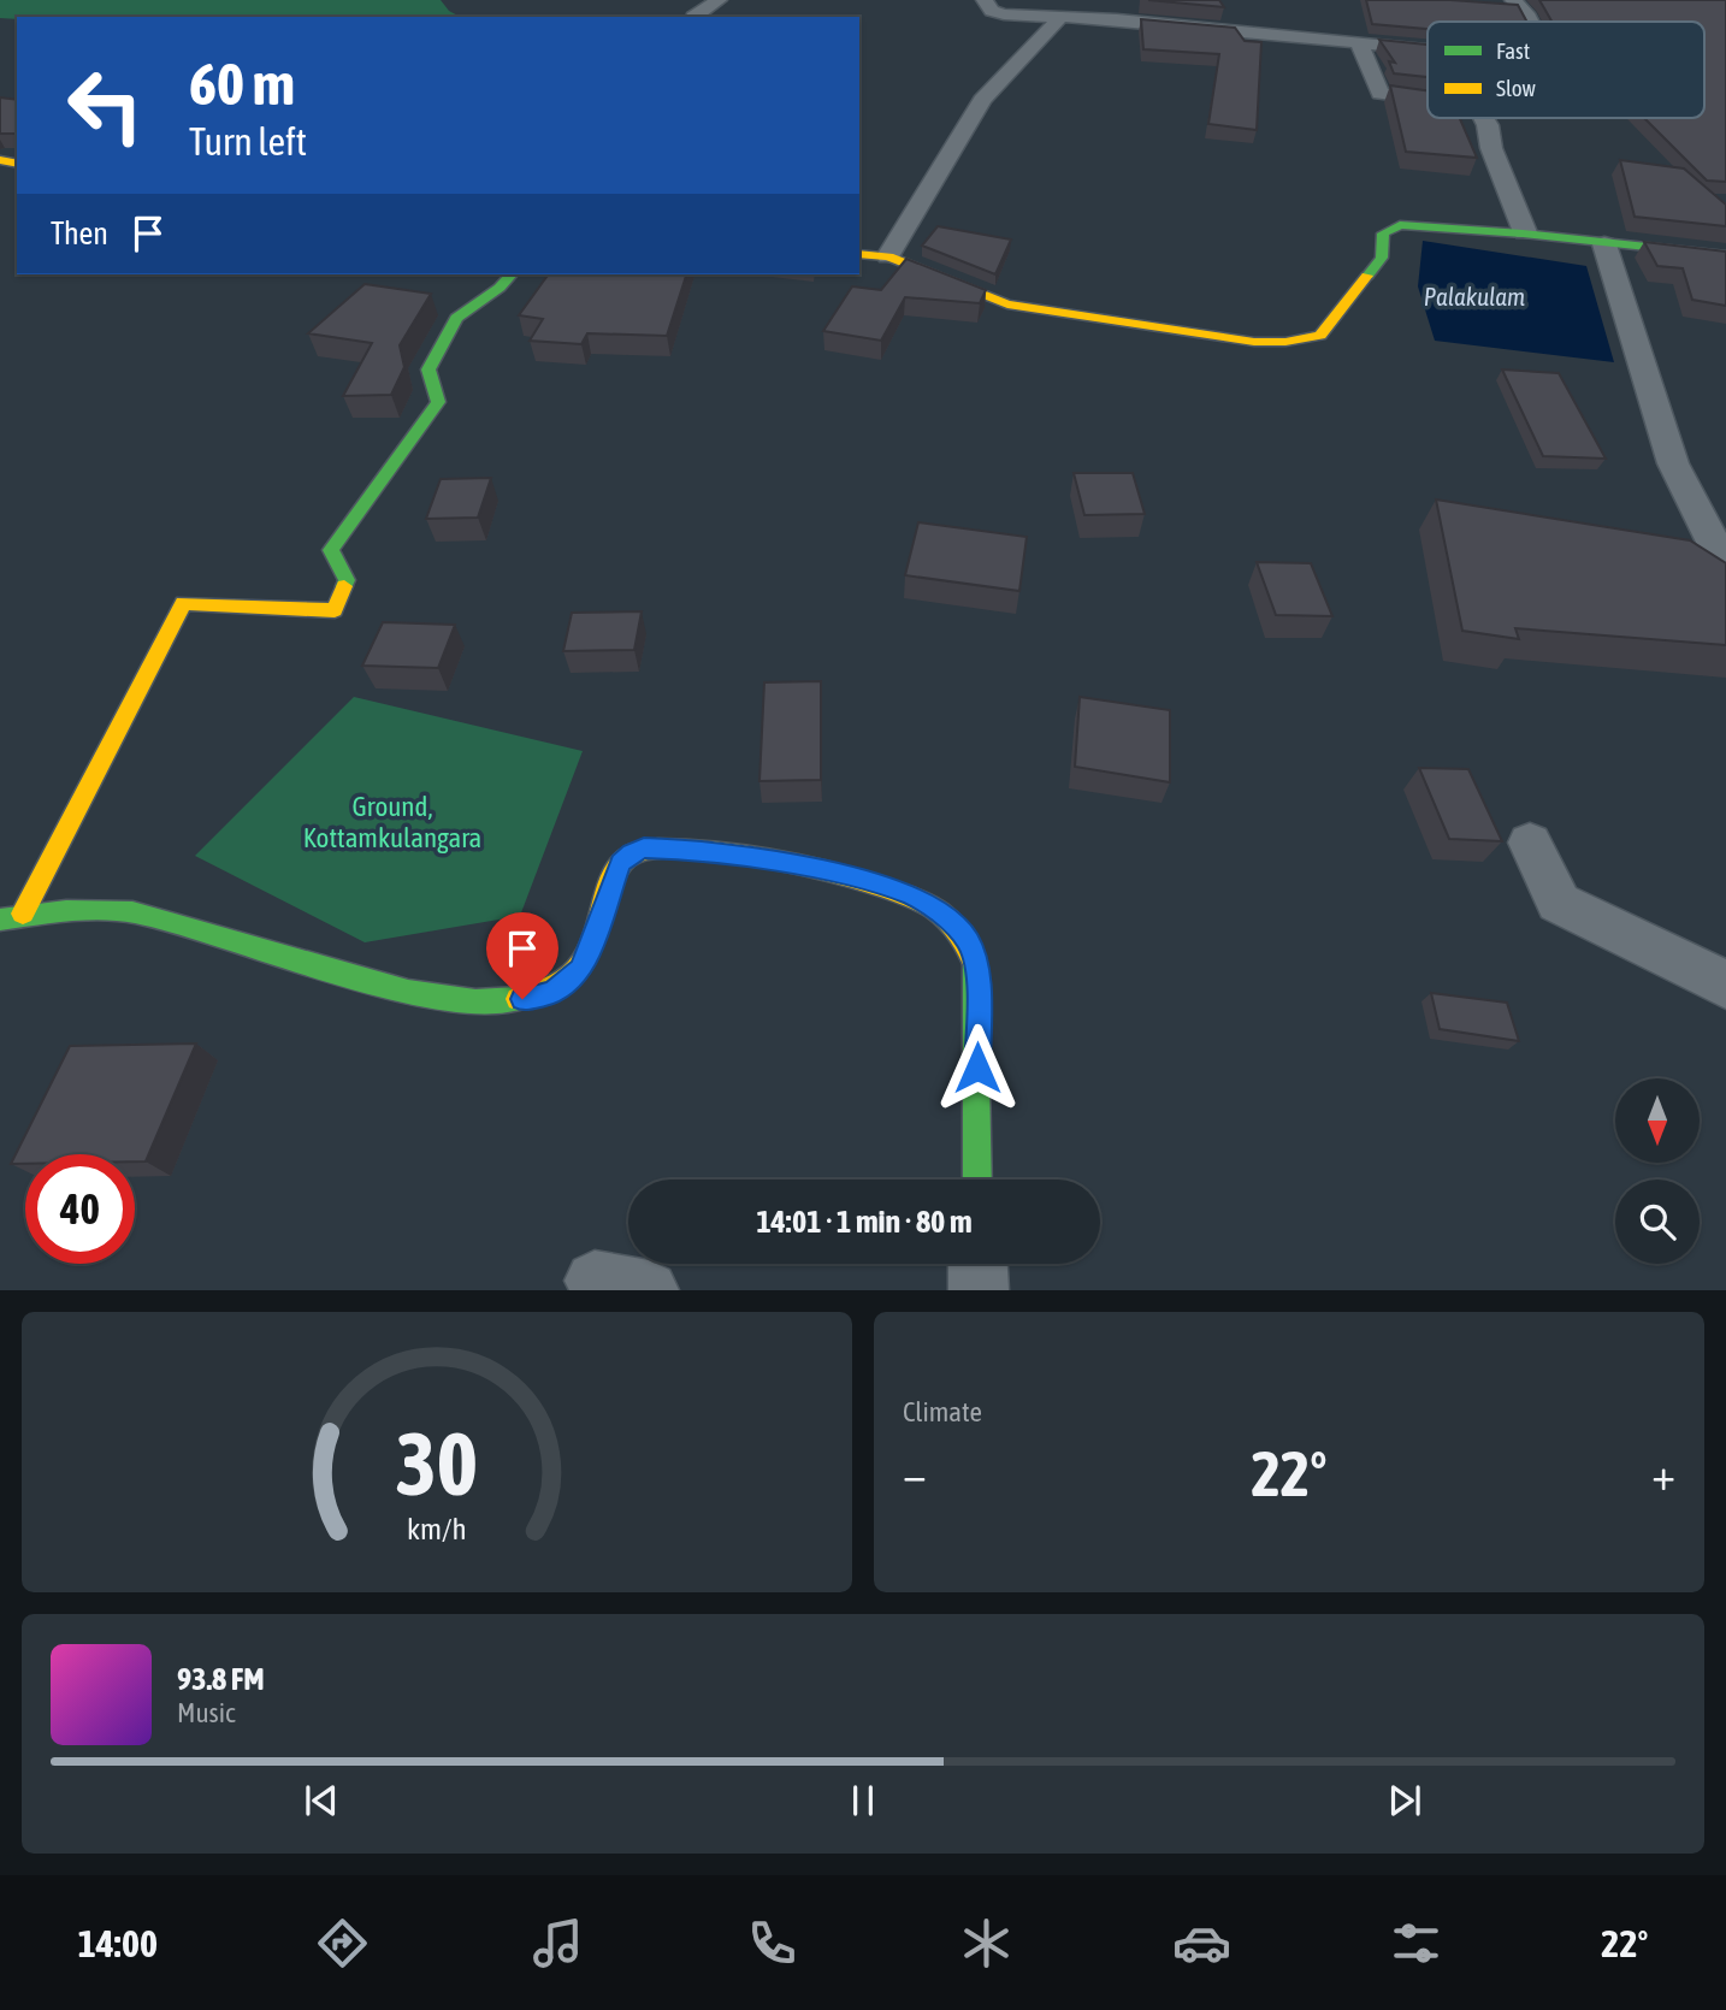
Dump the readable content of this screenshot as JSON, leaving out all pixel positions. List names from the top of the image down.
{
  "water": ["Palakulam"],
  "parks": ["Ground, Kottamkulangara"],
  "legend": ["Fast", "Slow"],
  "north": "bottom",
  "page": {
    "turn": ["60 m", "Turn left"],
    "then": "Then",
    "limit": "40",
    "trip": "14:01 · 1 min · 80 m",
    "tile": "Climate",
    "heat": ["−", "22°", "+"],
    "song": ["93.8 FM", "Music"],
    "tabs": ["14:00", "22°"],
    "gauge": ["30", "km/h"]
  }
}
